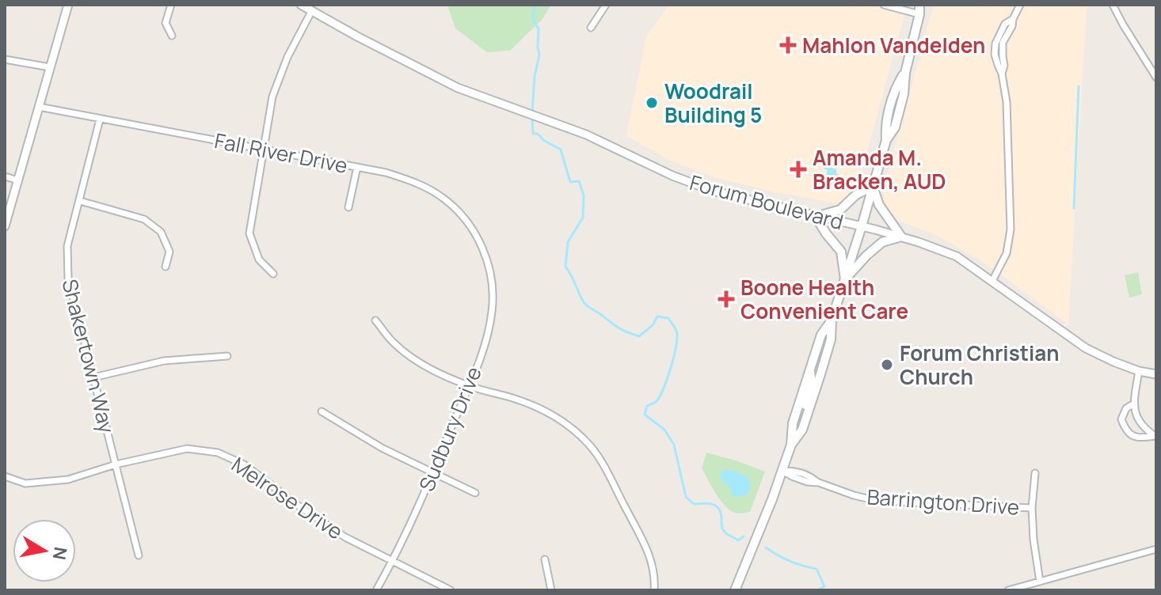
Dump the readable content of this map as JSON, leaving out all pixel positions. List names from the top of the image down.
{
  "streets": {
    "street": [
      "Fall River Drive",
      "Forum Boulevard",
      "Shakertown Way",
      "Sudbury Drive",
      "Melrose Drive",
      "Barrington Drive"
    ]
  },
  "crossings": [
    ["Fall River Drive", "Shakertown Way"],
    ["Fall River Drive", "Sudbury Drive"],
    ["Shakertown Way", "Melrose Drive"],
    ["Sudbury Drive", "Melrose Drive"]
  ],
  "places": {
    "health": ["Mahlon Vandelden", "Amanda M. Bracken, AUD", "Boone Health Convenient Care"],
    "other": ["Woodrail Building 5", "Forum Christian Church"]
  },
  "north": "right"
}
